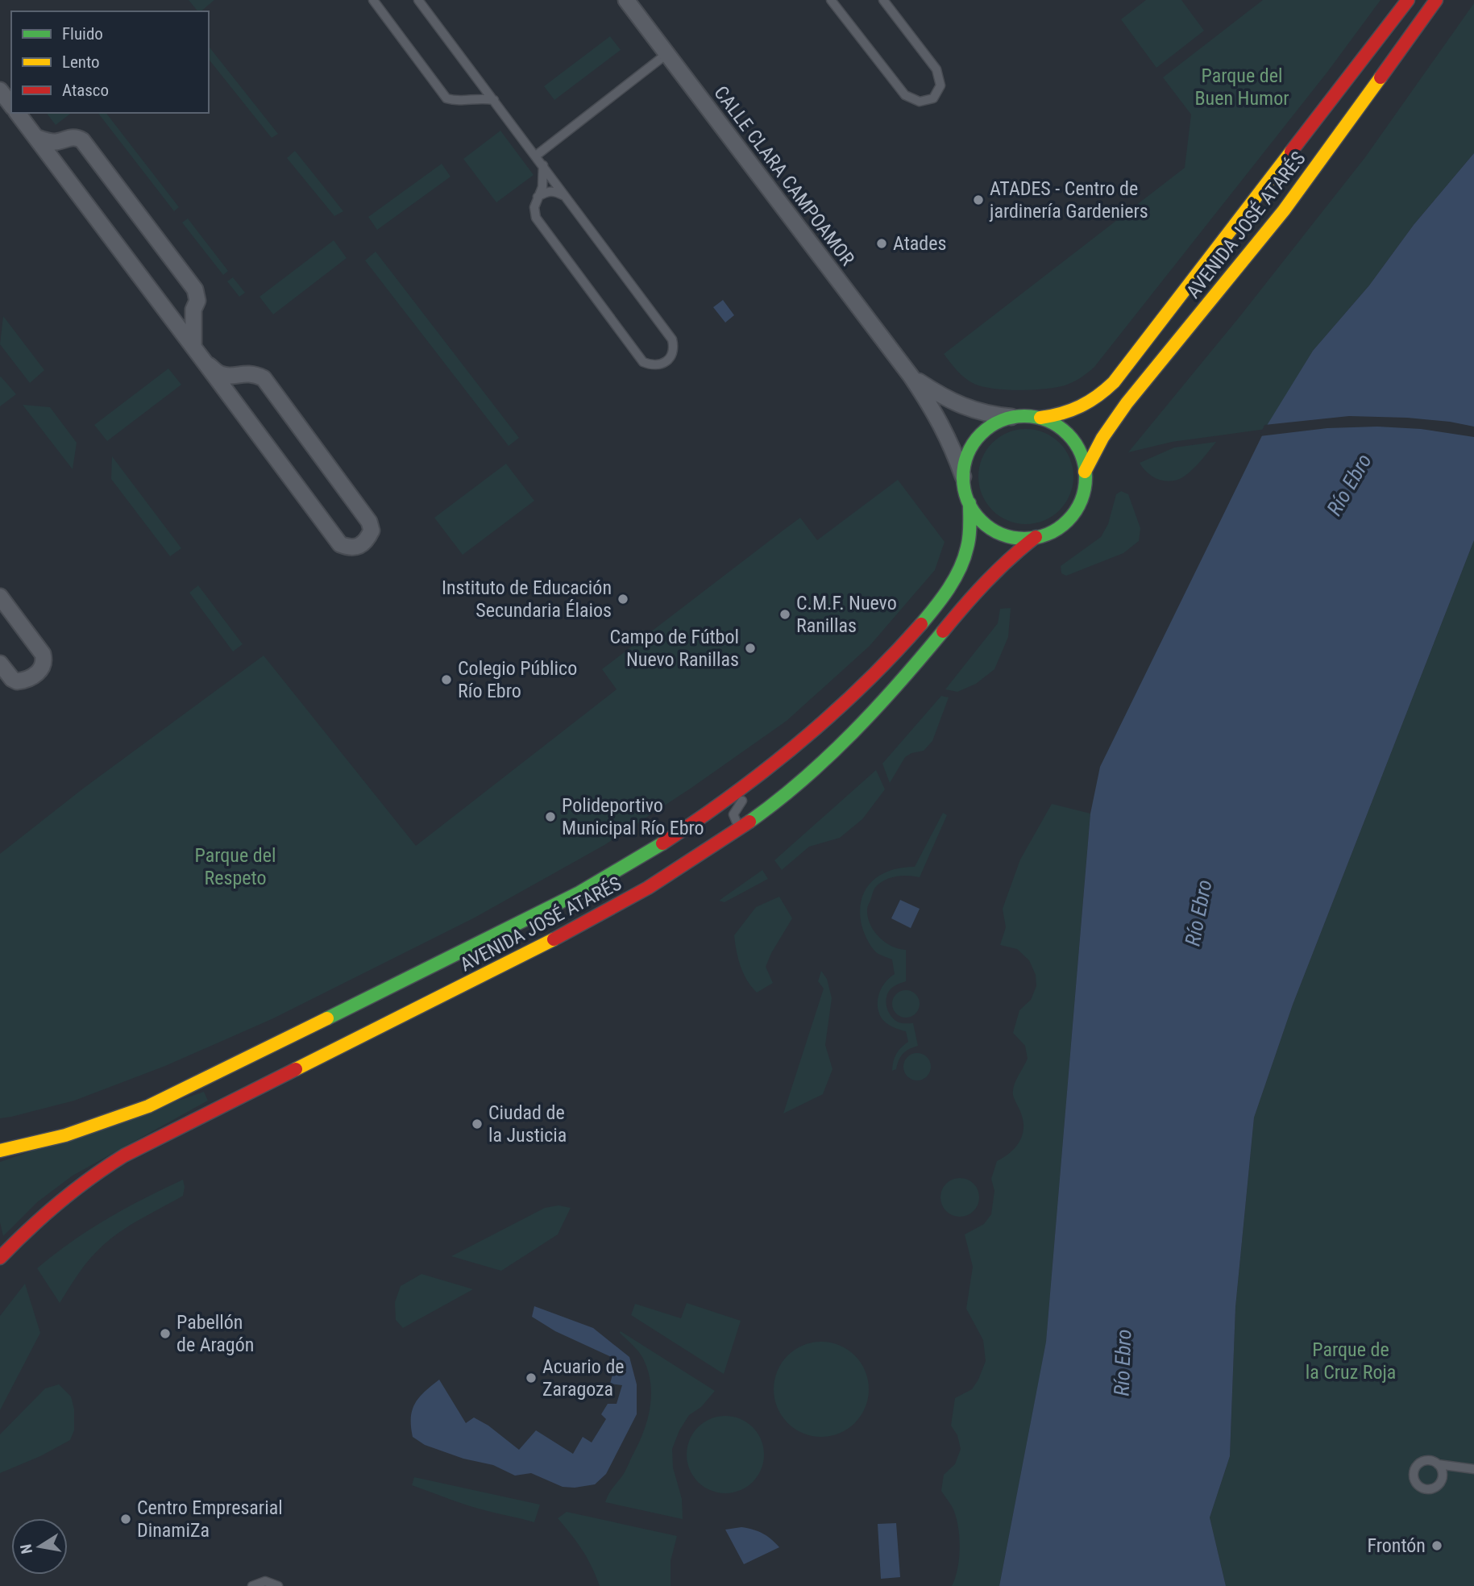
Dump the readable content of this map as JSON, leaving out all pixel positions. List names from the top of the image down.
{
  "streets": {
    "main road": ["AVENIDA JOSÉ ATARÉS"],
    "street": ["CALLE CLARA CAMPOAMOR"]
  },
  "crossings": [
    ["CALLE CLARA CAMPOAMOR", "AVENIDA JOSÉ ATARÉS"]
  ],
  "water": ["Río Ebro"],
  "parks": ["Parque del Buen Humor", "Parque del Respeto", "Parque de la Cruz Roja"],
  "places": [
    "ATADES - Centro de jardinería Gardeniers",
    "Atades",
    "Instituto de Educación Secundaria Élaios",
    "C.M.F. Nuevo Ranillas",
    "Campo de Fútbol Nuevo Ranillas",
    "Colegio Público Río Ebro",
    "Polideportivo Municipal Río Ebro",
    "Ciudad de la Justicia",
    "Pabellón de Aragón",
    "Acuario de Zaragoza",
    "Centro Empresarial DinamiZa",
    "Frontón"
  ],
  "legend": ["Fluido", "Lento", "Atasco"],
  "north": "left"
}
